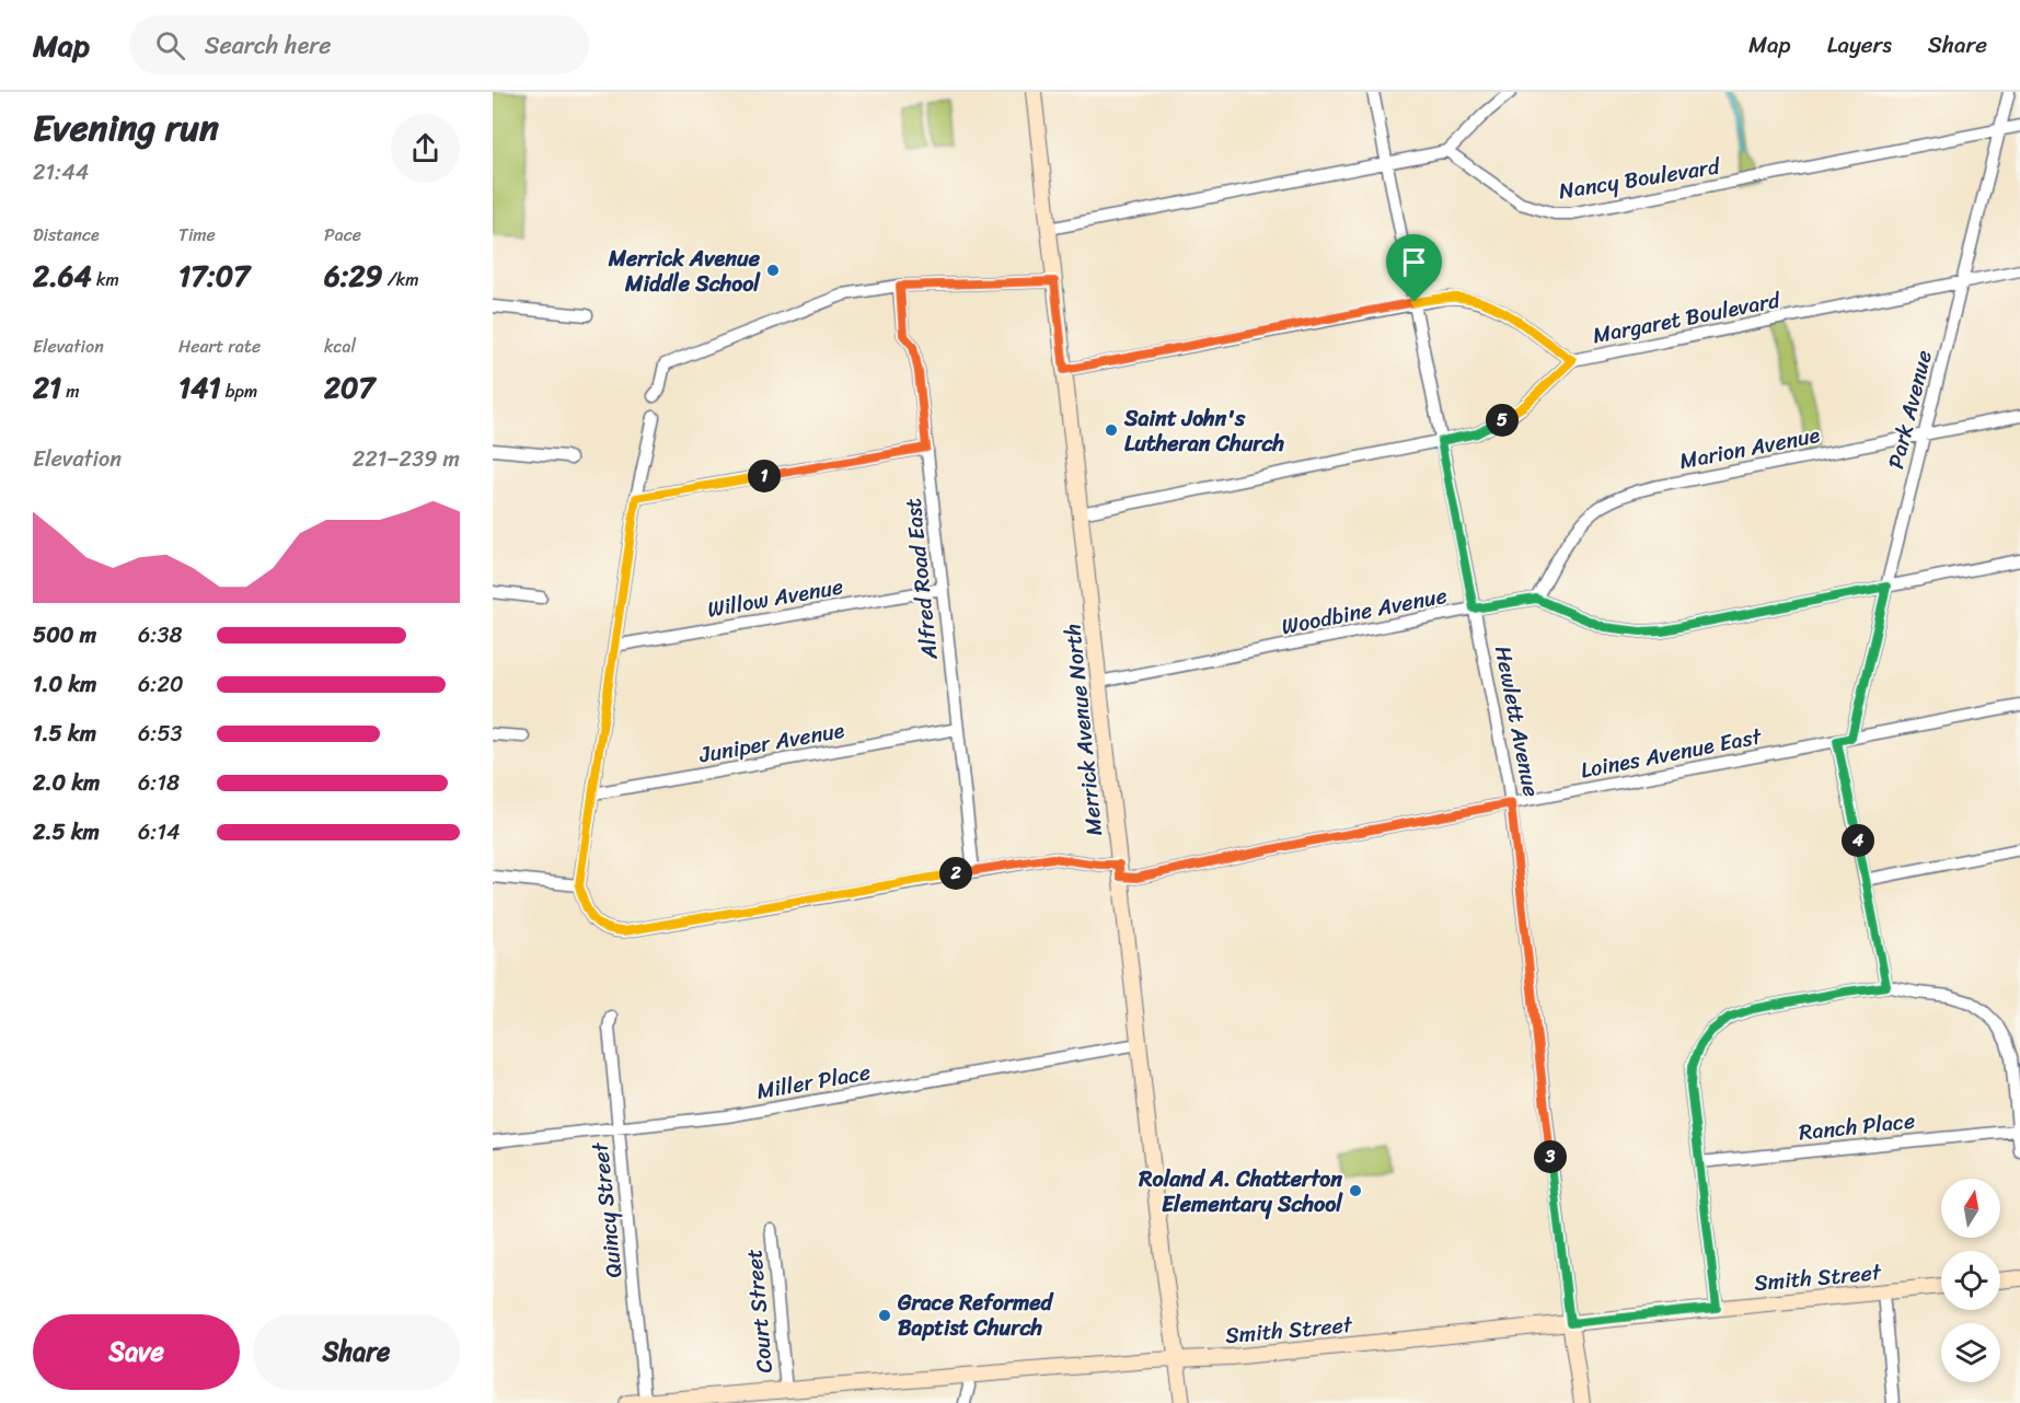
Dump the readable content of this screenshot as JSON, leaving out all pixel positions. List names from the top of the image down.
{
  "streets": {
    "street": [
      "Nancy Boulevard",
      "Margaret Boulevard",
      "Park Avenue",
      "Marion Avenue",
      "Alfred Road East",
      "Willow Avenue",
      "Woodbine Avenue",
      "Hewlett Avenue",
      "Merrick Avenue North",
      "Juniper Avenue",
      "Loines Avenue East",
      "Miller Place",
      "Ranch Place",
      "Quincy Street",
      "Smith Street",
      "Court Street"
    ]
  },
  "crossings": [
    ["Nancy Boulevard", "Park Avenue"],
    ["Margaret Boulevard", "Park Avenue"],
    ["Margaret Boulevard", "Hewlett Avenue"],
    ["Margaret Boulevard", "Merrick Avenue North"],
    ["Park Avenue", "Marion Avenue"],
    ["Park Avenue", "Loines Avenue East"],
    ["Marion Avenue", "Woodbine Avenue"],
    ["Alfred Road East", "Willow Avenue"],
    ["Alfred Road East", "Juniper Avenue"],
    ["Alfred Road East", "Loines Avenue East"],
    ["Woodbine Avenue", "Hewlett Avenue"],
    ["Woodbine Avenue", "Merrick Avenue North"],
    ["Hewlett Avenue", "Loines Avenue East"],
    ["Hewlett Avenue", "Smith Street"],
    ["Merrick Avenue North", "Loines Avenue East"],
    ["Merrick Avenue North", "Miller Place"],
    ["Merrick Avenue North", "Smith Street"],
    ["Miller Place", "Quincy Street"],
    ["Quincy Street", "Smith Street"],
    ["Smith Street", "Court Street"]
  ],
  "places": [
    "Merrick Avenue Middle School",
    "Saint John's Lutheran Church",
    "Roland A. Chatterton Elementary School",
    "Grace Reformed Baptist Church"
  ],
  "north": "top",
  "page": {
    "header": "Map",
    "search": "Search here",
    "nav": ["Map", "Layers", "Share"],
    "heading": ["Evening run", "21:44"],
    "stats": [
      ["Distance", "2.64 km"],
      ["Time", "17:07"],
      ["Pace", "6:29 /km"],
      ["Elevation", "21 m"],
      ["Heart rate", "141 bpm"],
      ["kcal", "207"]
    ],
    "pins": [
      "5",
      "1",
      "4",
      "2",
      "3"
    ],
    "chart": ["Elevation", "221–239 m"],
    "list": [
      {
        "name": "500 m",
        "note": "6:38"
      },
      {
        "name": "1.0 km",
        "note": "6:20"
      },
      {
        "name": "1.5 km",
        "note": "6:53"
      },
      {
        "name": "2.0 km",
        "note": "6:18"
      },
      {
        "name": "2.5 km",
        "note": "6:14"
      }
    ],
    "buttons": ["Save", "Share"]
  }
}
